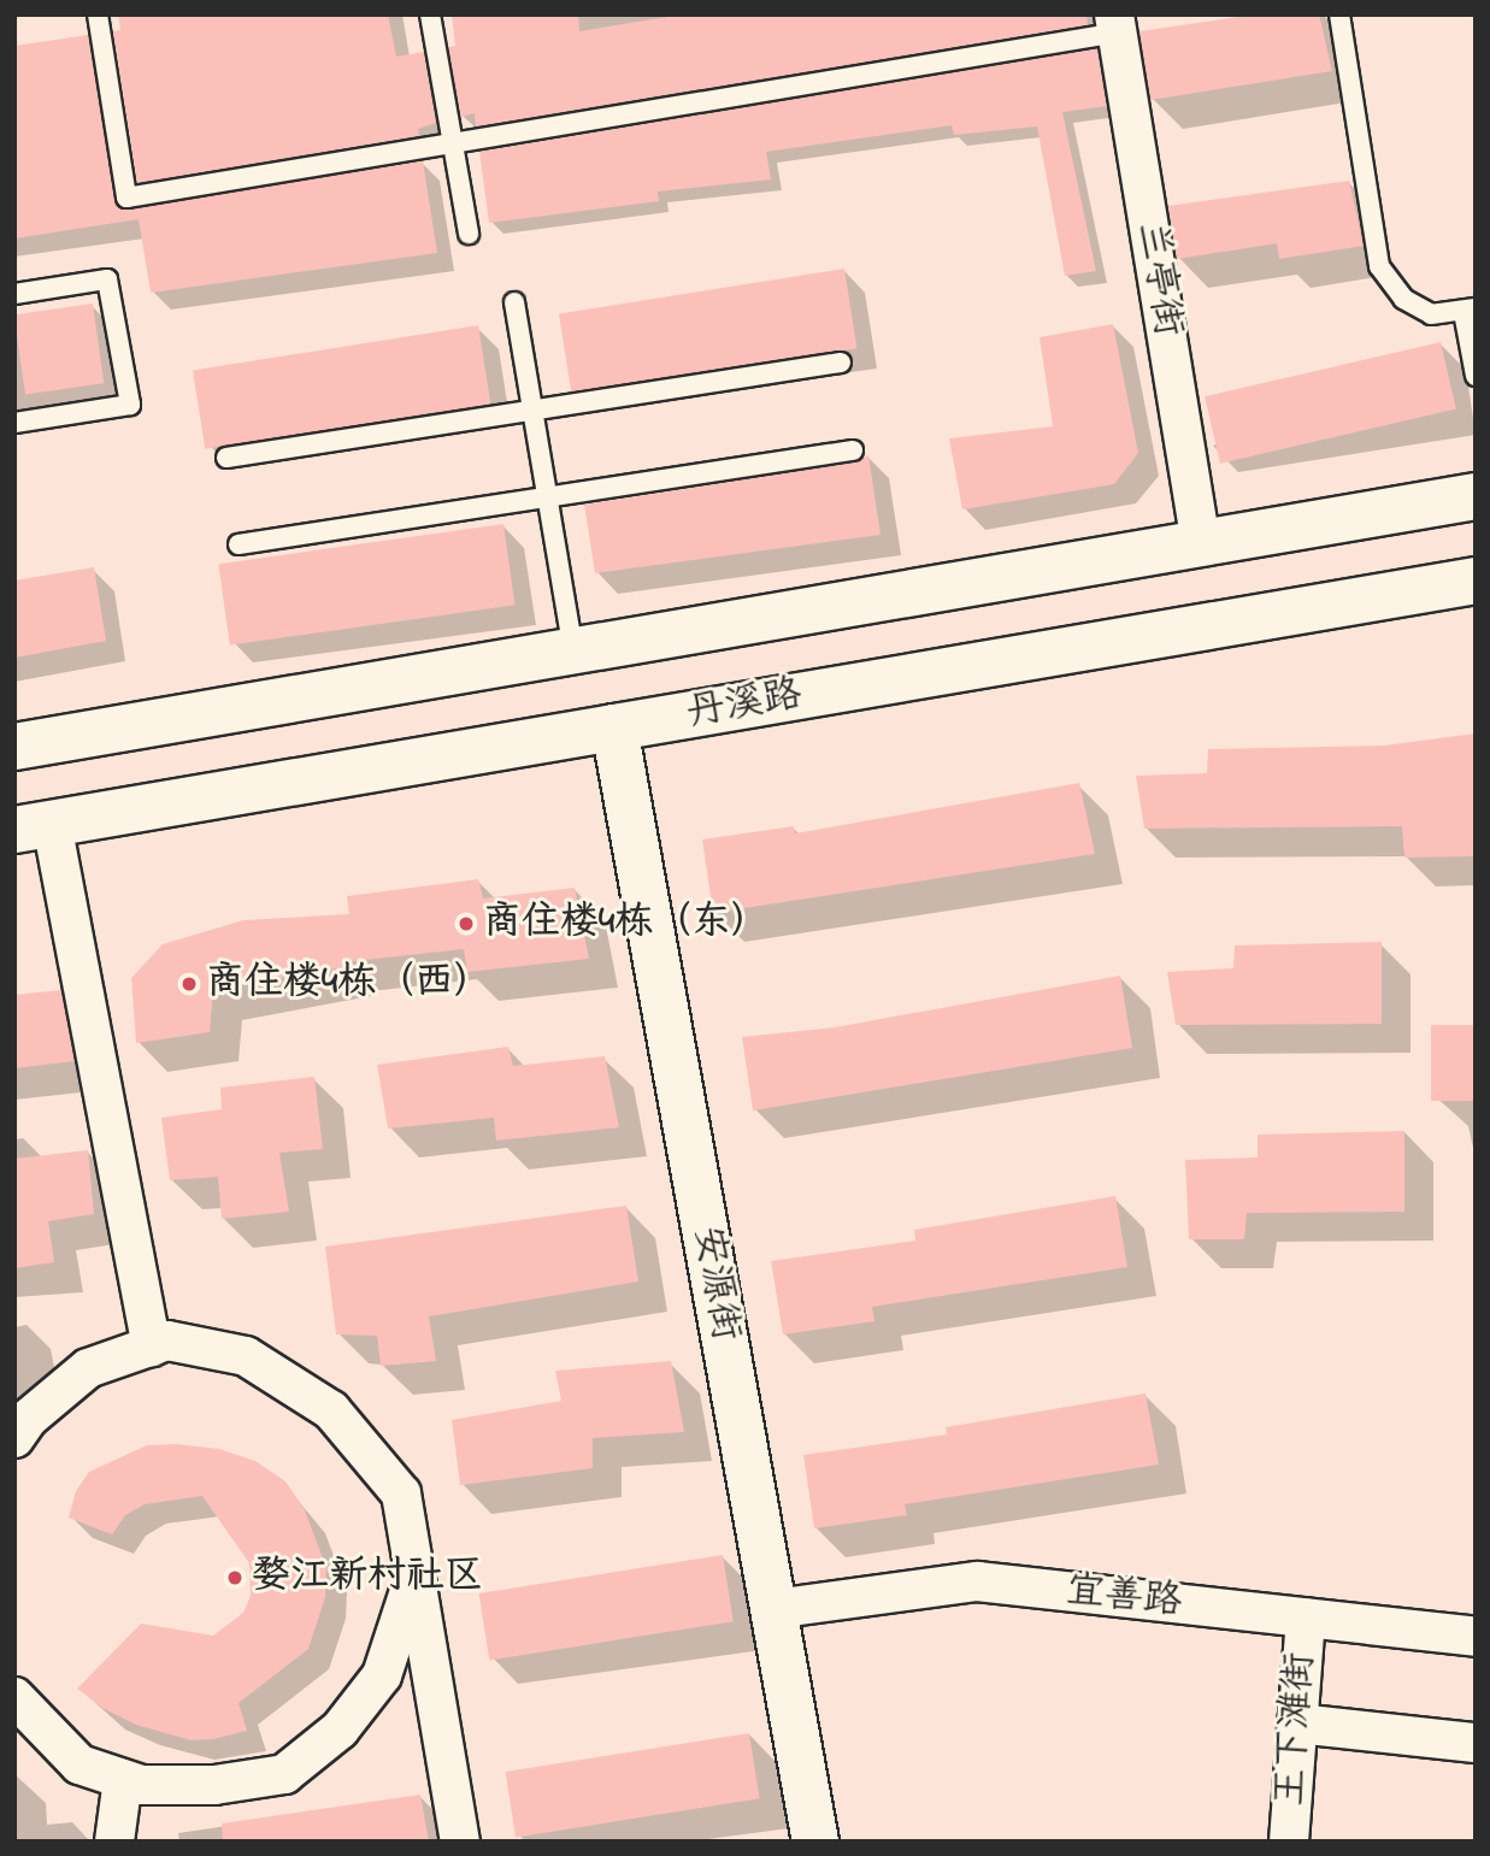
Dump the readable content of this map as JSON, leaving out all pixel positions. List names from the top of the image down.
{
  "streets": {
    "main road": ["丹溪路", "安源街"],
    "street": ["兰亭街", "宜善路", "王下滩街"]
  },
  "crossings": [
    ["丹溪路", "安源街"],
    ["安源街", "宜善路"],
    ["宜善路", "王下滩街"]
  ],
  "places": ["商住楼4栋（东）", "商住楼4栋（西）", "婺江新村社区"]
}
